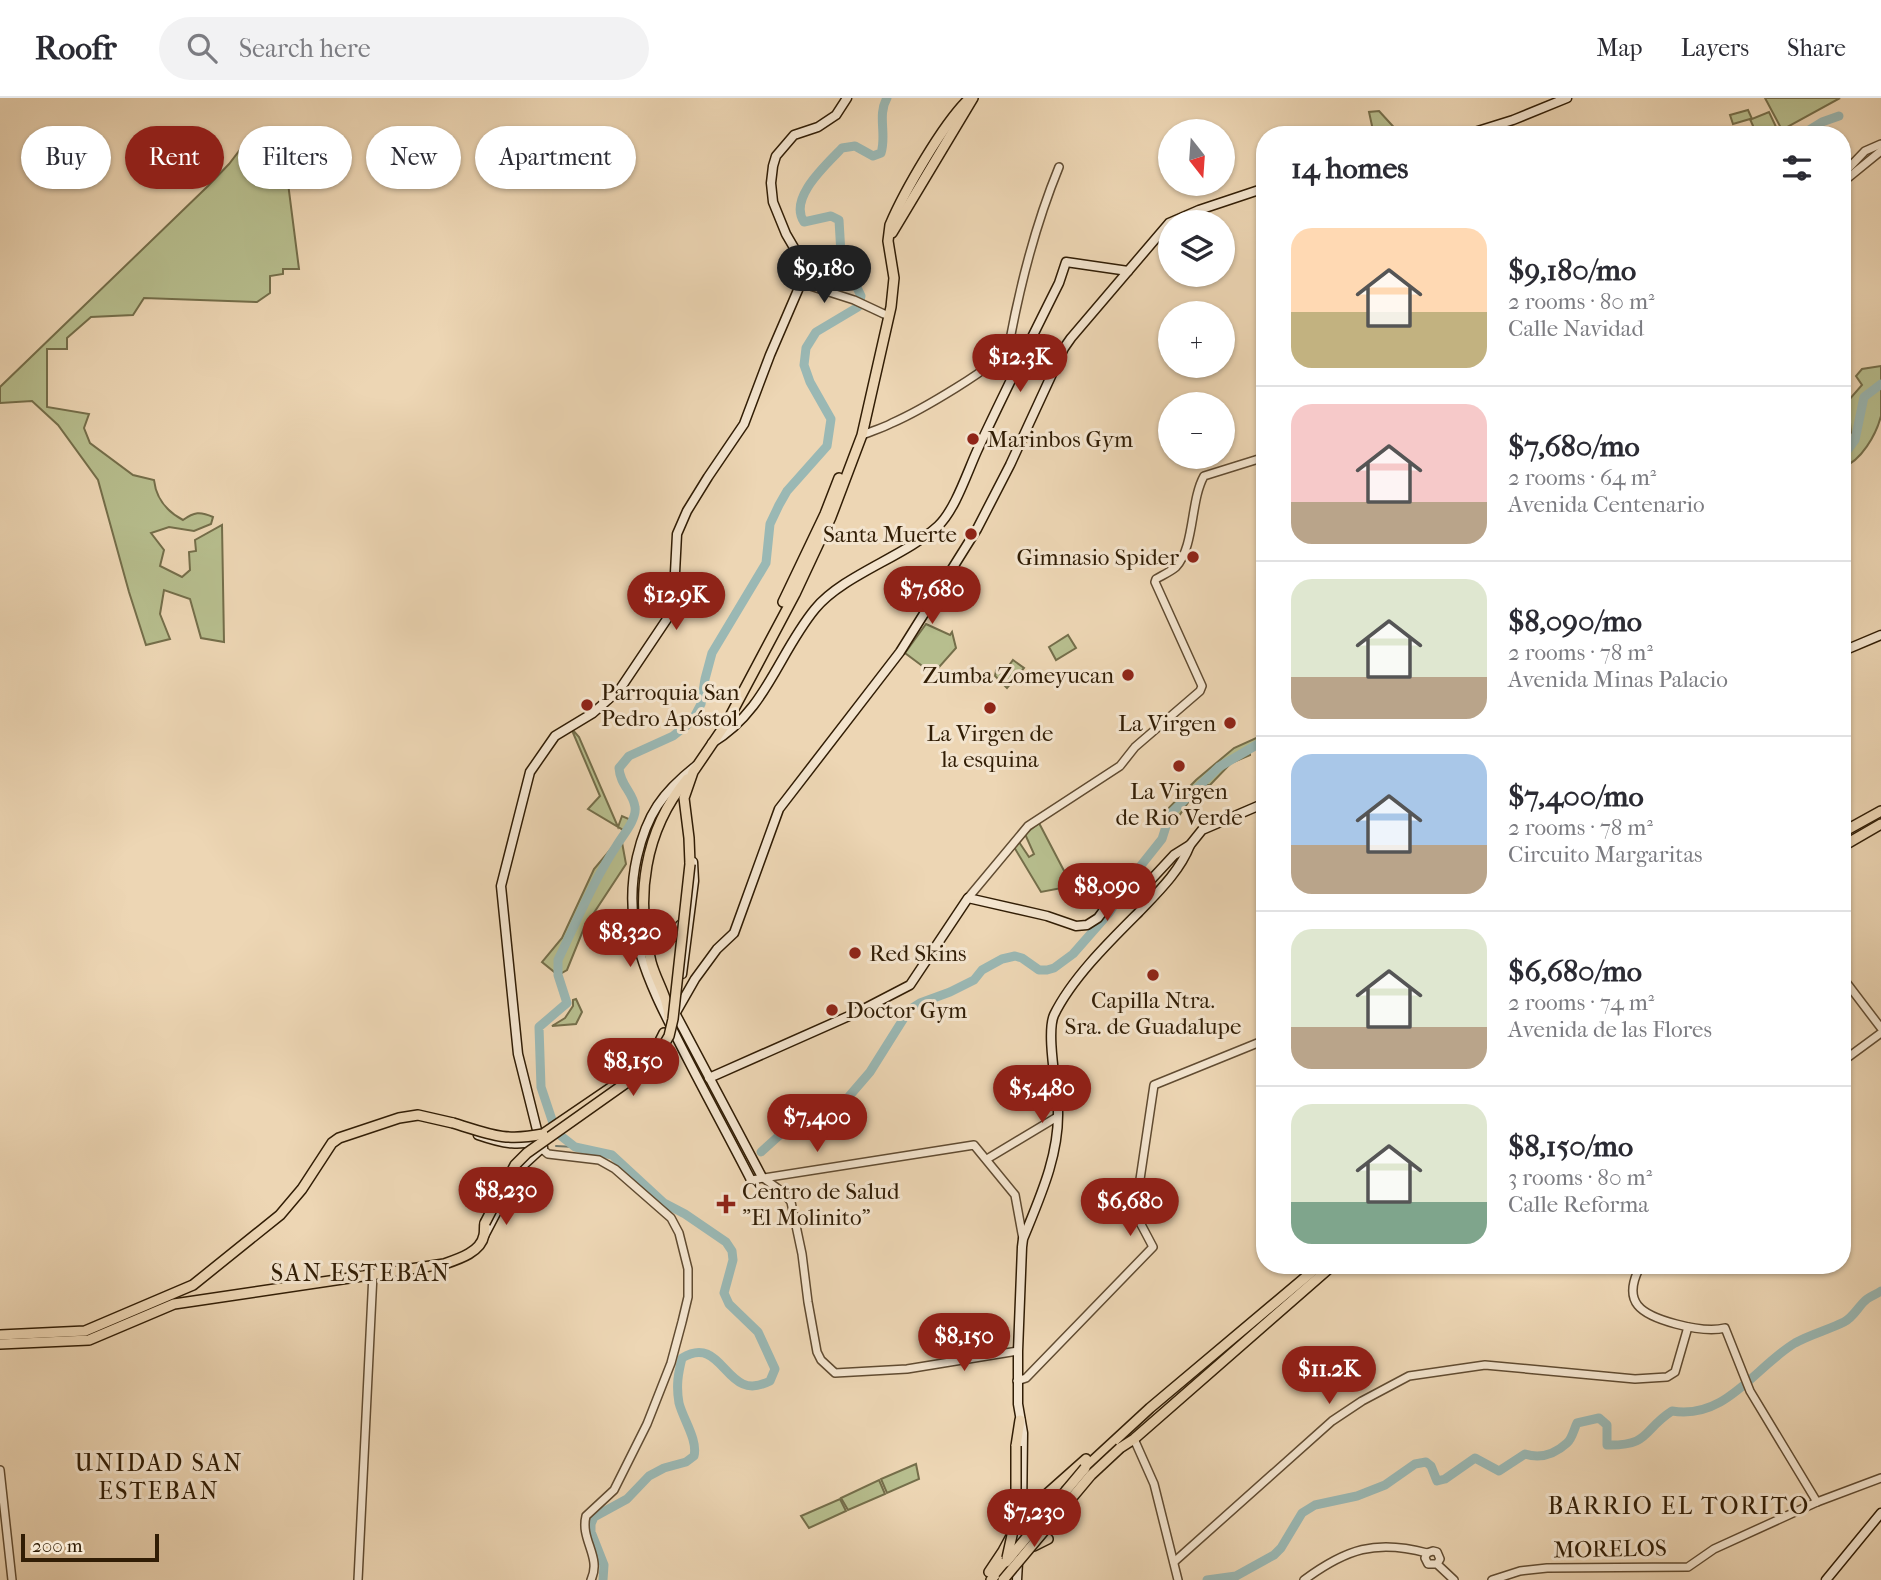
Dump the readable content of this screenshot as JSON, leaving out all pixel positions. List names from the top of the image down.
{
  "streets": {
    "street": ["MORELOS"]
  },
  "districts": ["SAN ESTEBAN", "UNIDAD SAN ESTEBAN", "BARRIO EL TORITO"],
  "places": {
    "other": [
      "Marinbos Gym",
      "Santa Muerte",
      "Gimnasio Spider",
      "Zumba Zomeyucan",
      "Parroquia San Pedro Apóstol",
      "La Virgen de la esquina",
      "La Virgen",
      "La Virgen de Rio Verde",
      "Red Skins",
      "Capilla Ntra. Sra. de Guadalupe",
      "Doctor Gym"
    ],
    "health": ["Centro de Salud \"El Molinito\""]
  },
  "scale_bar": "200 m",
  "north": "bottom",
  "page": {
    "header": "Roofr",
    "search": "Search here",
    "nav": ["Map", "Layers", "Share"],
    "map_buttons": ["+", "−"],
    "chip": [
      "Buy",
      "Rent",
      "Filters",
      "New",
      "Apartment"
    ],
    "heading": "14 homes",
    "list": [
      {
        "name": "$9,180/mo",
        "note": "2 rooms · 80 m² · Calle Navidad"
      },
      {
        "name": "$7,680/mo",
        "note": "2 rooms · 64 m² · Avenida Centenario"
      },
      {
        "name": "$8,090/mo",
        "note": "2 rooms · 78 m² · Avenida Minas Palacio"
      },
      {
        "name": "$7,400/mo",
        "note": "2 rooms · 78 m² · Circuito Margaritas"
      },
      {
        "name": "$6,680/mo",
        "note": "2 rooms · 74 m² · Avenida de las Flores"
      },
      {
        "name": "$8,150/mo",
        "note": "3 rooms · 80 m² · Calle Reforma"
      }
    ],
    "price": [
      "$9,180",
      "$12.3K",
      "$7,680",
      "$12.9K",
      "$8,090",
      "$8,320",
      "$8,150",
      "$5,480",
      "$7,400",
      "$8,230",
      "$6,680",
      "$8,150",
      "$11.2K",
      "$7,230"
    ],
    "scale": "200 m"
  }
}
